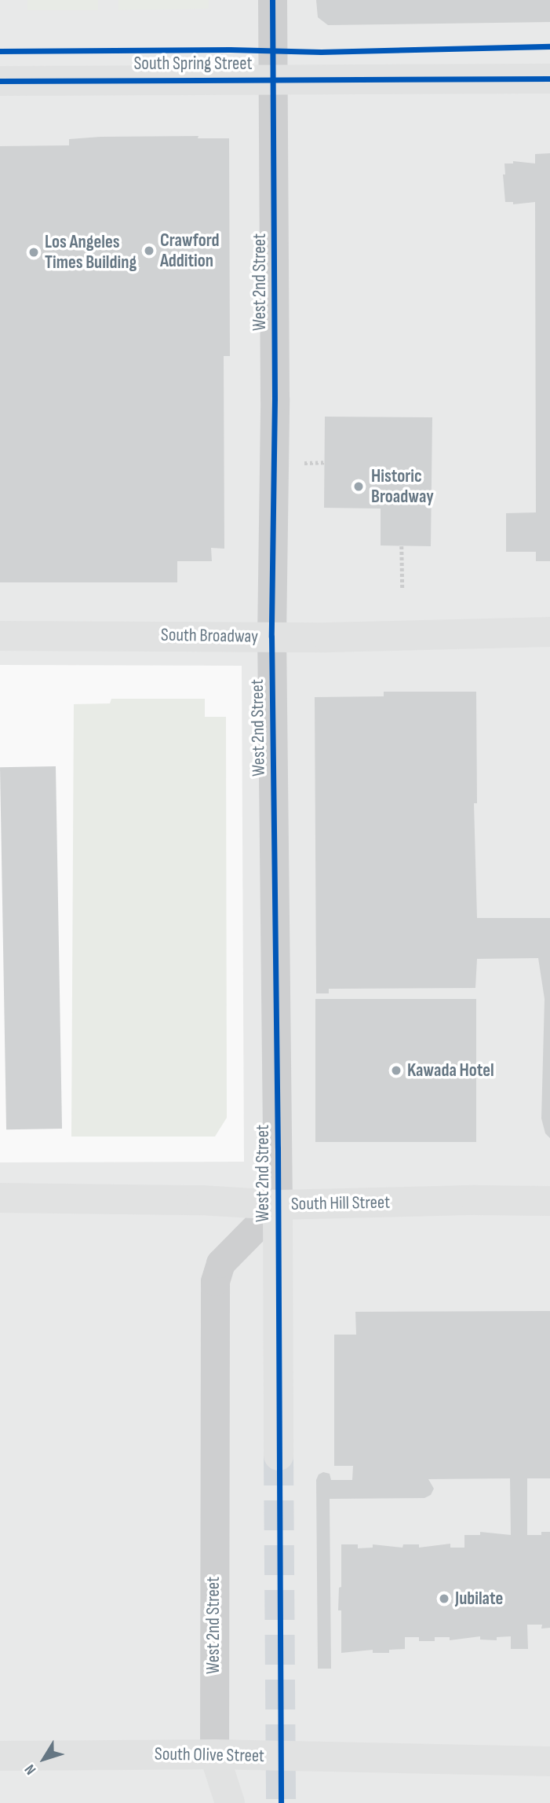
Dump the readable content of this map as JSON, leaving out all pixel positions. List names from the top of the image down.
{
  "streets": {
    "main road": [
      "South Spring Street",
      "West 2nd Street",
      "South Broadway",
      "South Hill Street",
      "South Olive Street"
    ]
  },
  "crossings": [
    ["South Spring Street", "West 2nd Street"],
    ["West 2nd Street", "South Broadway"],
    ["West 2nd Street", "South Hill Street"],
    ["West 2nd Street", "South Olive Street"]
  ],
  "places": [
    "Crawford Addition",
    "Los Angeles Times Building",
    "Historic Broadway",
    "Kawada Hotel",
    "Jubilate"
  ],
  "north": "bottom left"
}
